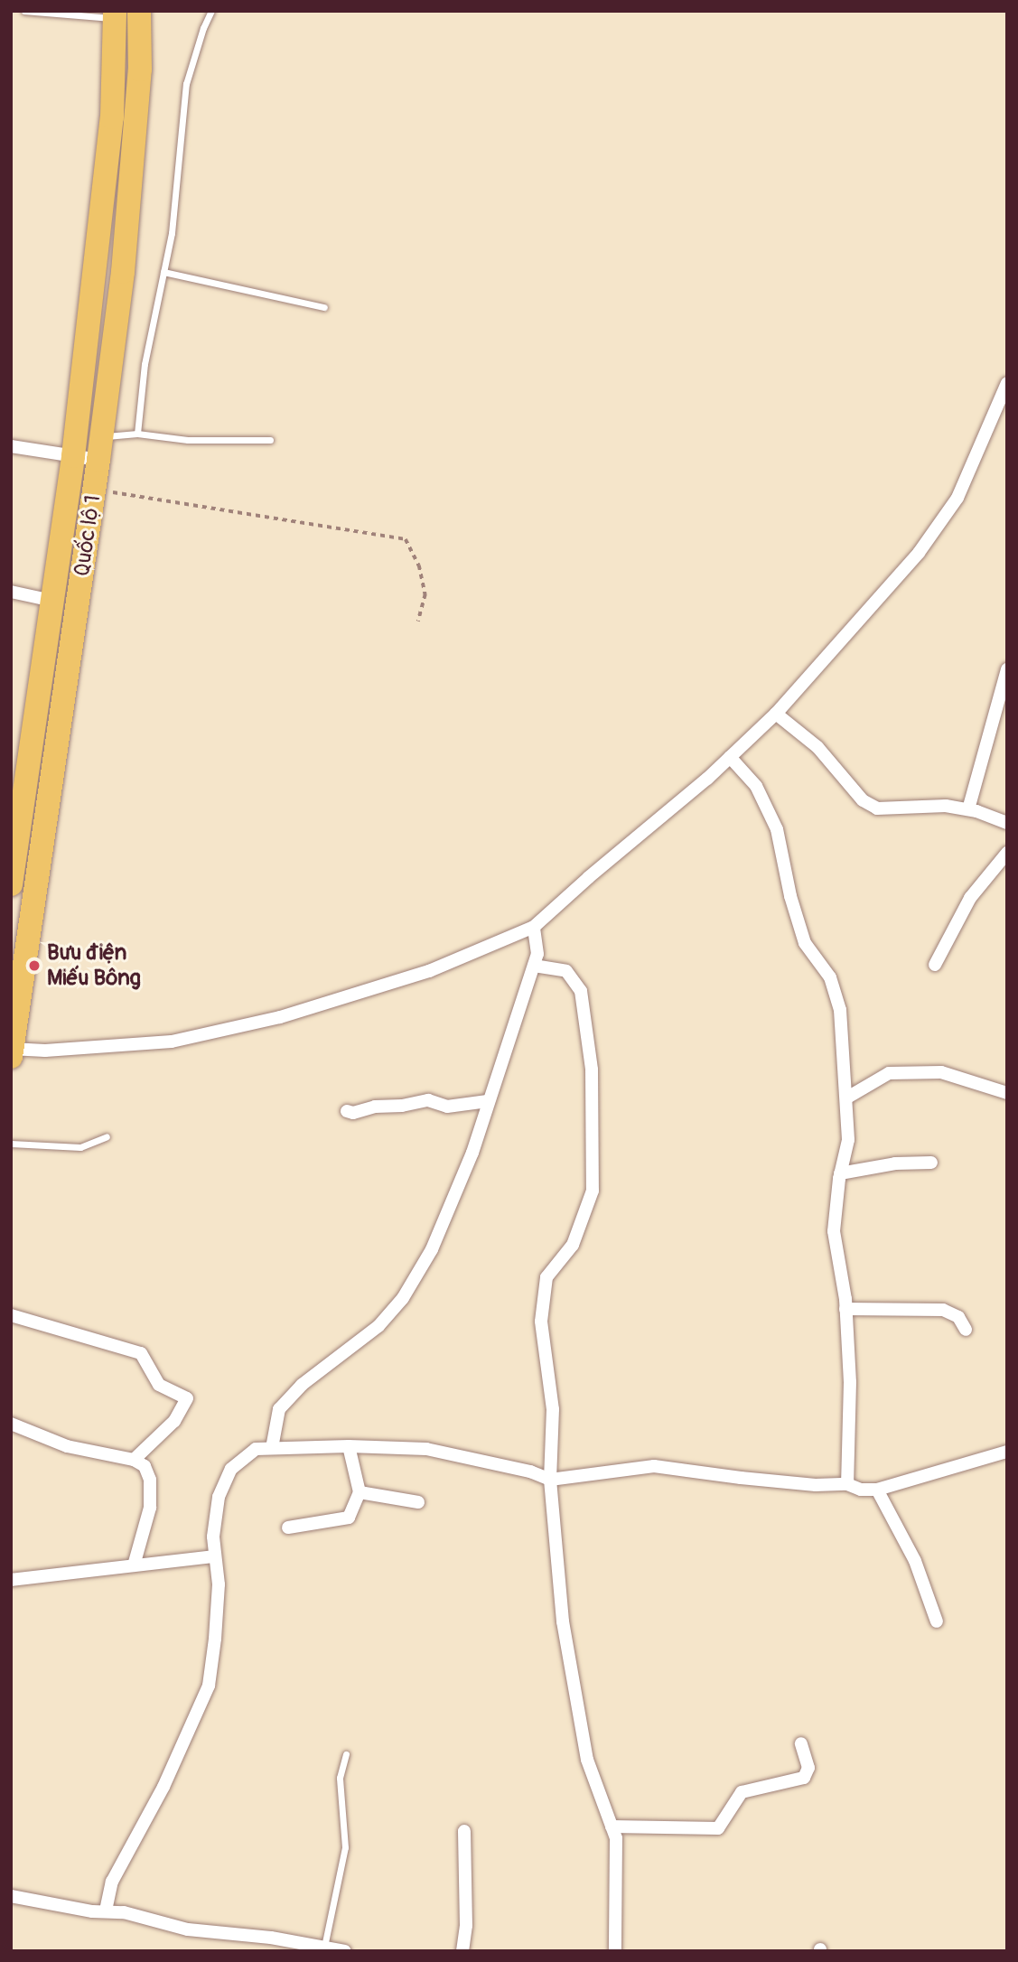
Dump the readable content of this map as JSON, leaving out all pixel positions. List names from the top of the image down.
{
  "streets": {
    "highway": ["Quốc lộ 1"]
  },
  "places": ["Bưu điện Miếu Bông"]
}
